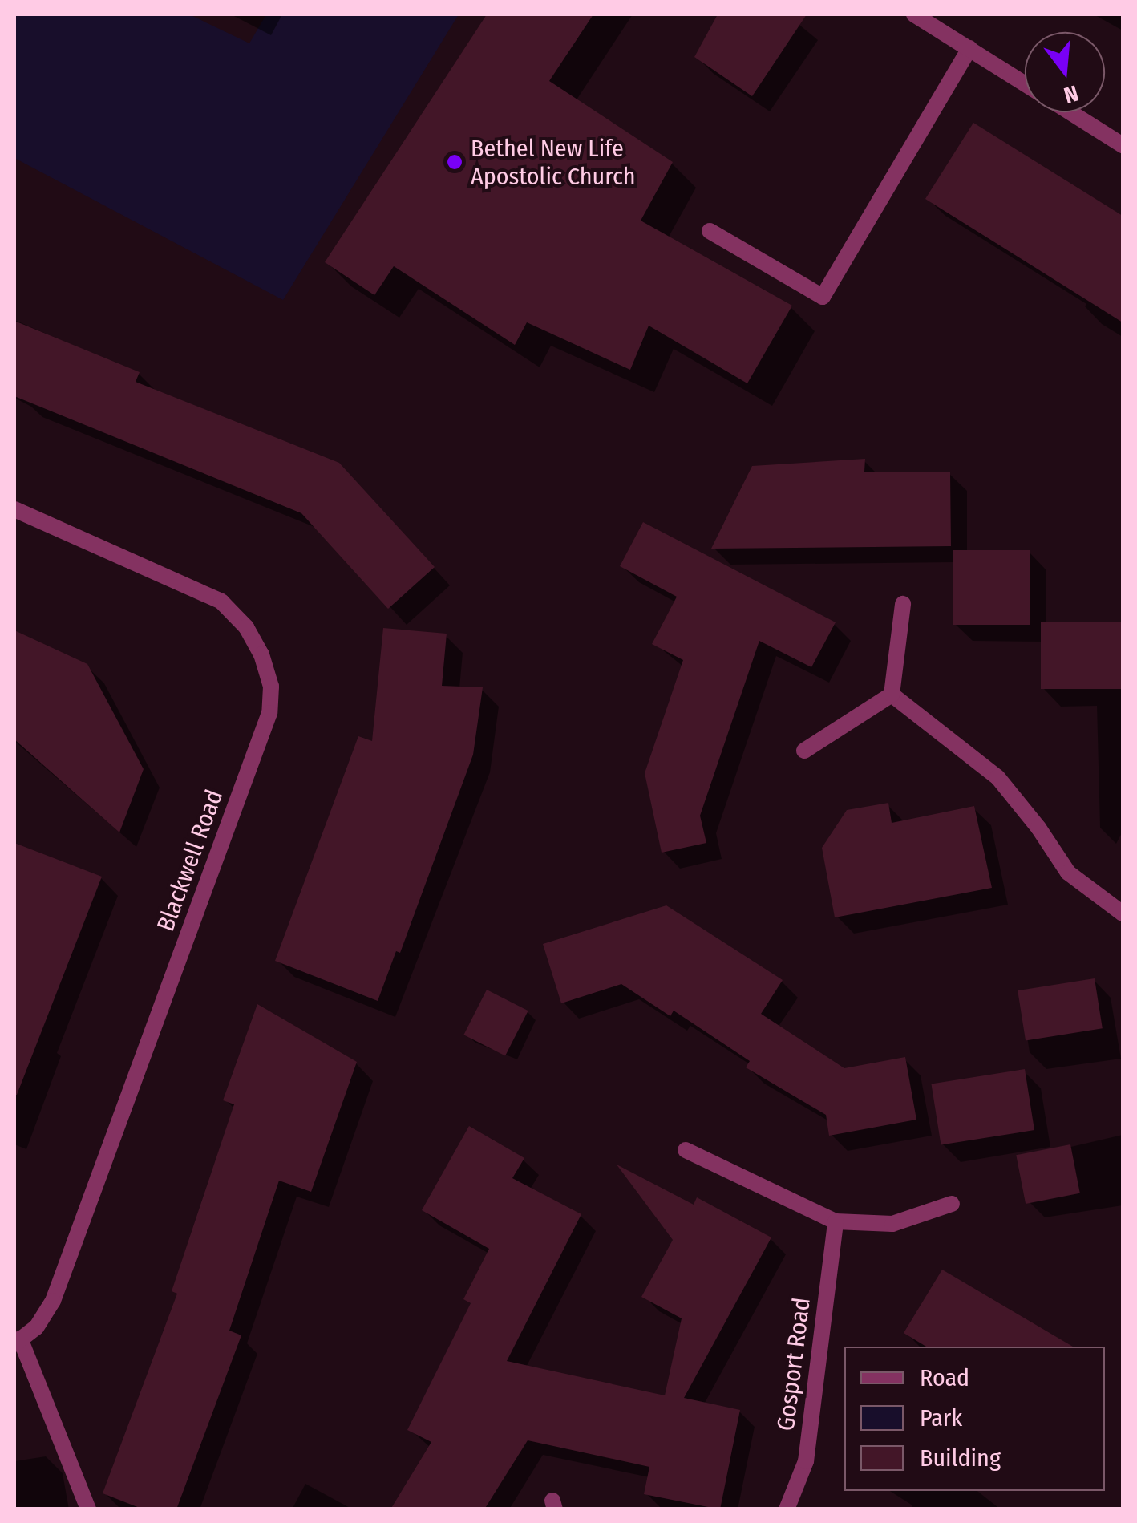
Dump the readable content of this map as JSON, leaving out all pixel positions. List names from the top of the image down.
{
  "streets": {
    "street": ["Blackwell Road", "Gosport Road"]
  },
  "places": ["Bethel New Life Apostolic Church"],
  "legend": ["Road", "Park", "Building"],
  "north": "bottom"
}
